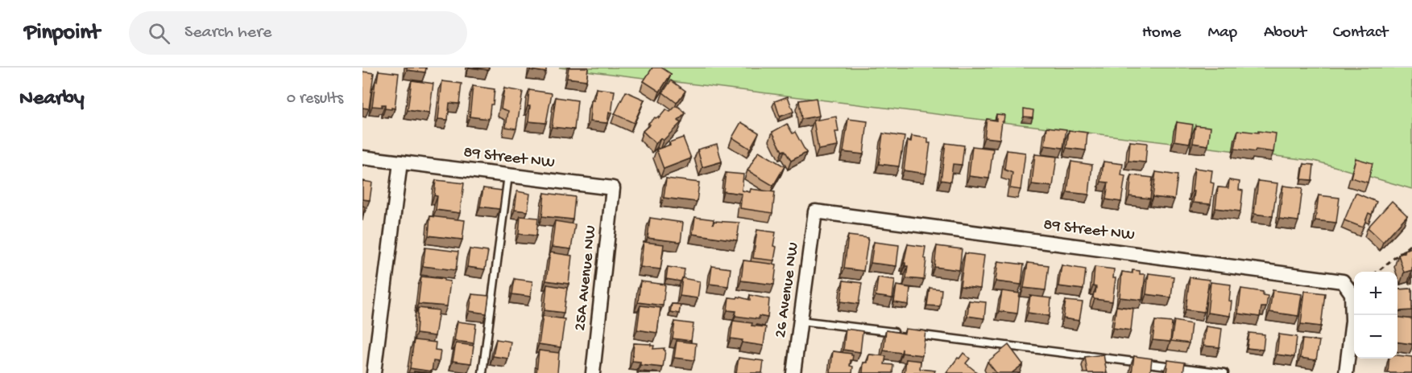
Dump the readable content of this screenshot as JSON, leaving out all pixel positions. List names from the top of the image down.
{
  "streets": {
    "street": ["89 Street NW", "25A Avenue NW", "26 Avenue NW"]
  },
  "crossings": [
    ["89 Street NW", "25A Avenue NW"],
    ["89 Street NW", "26 Avenue NW"]
  ],
  "page": {
    "header": "Pinpoint",
    "search": "Search here",
    "nav": [
      "Home",
      "Map",
      "About",
      "Contact"
    ],
    "heading": ["Nearby", "0 results"],
    "map_buttons": ["+", "−"]
  }
}
